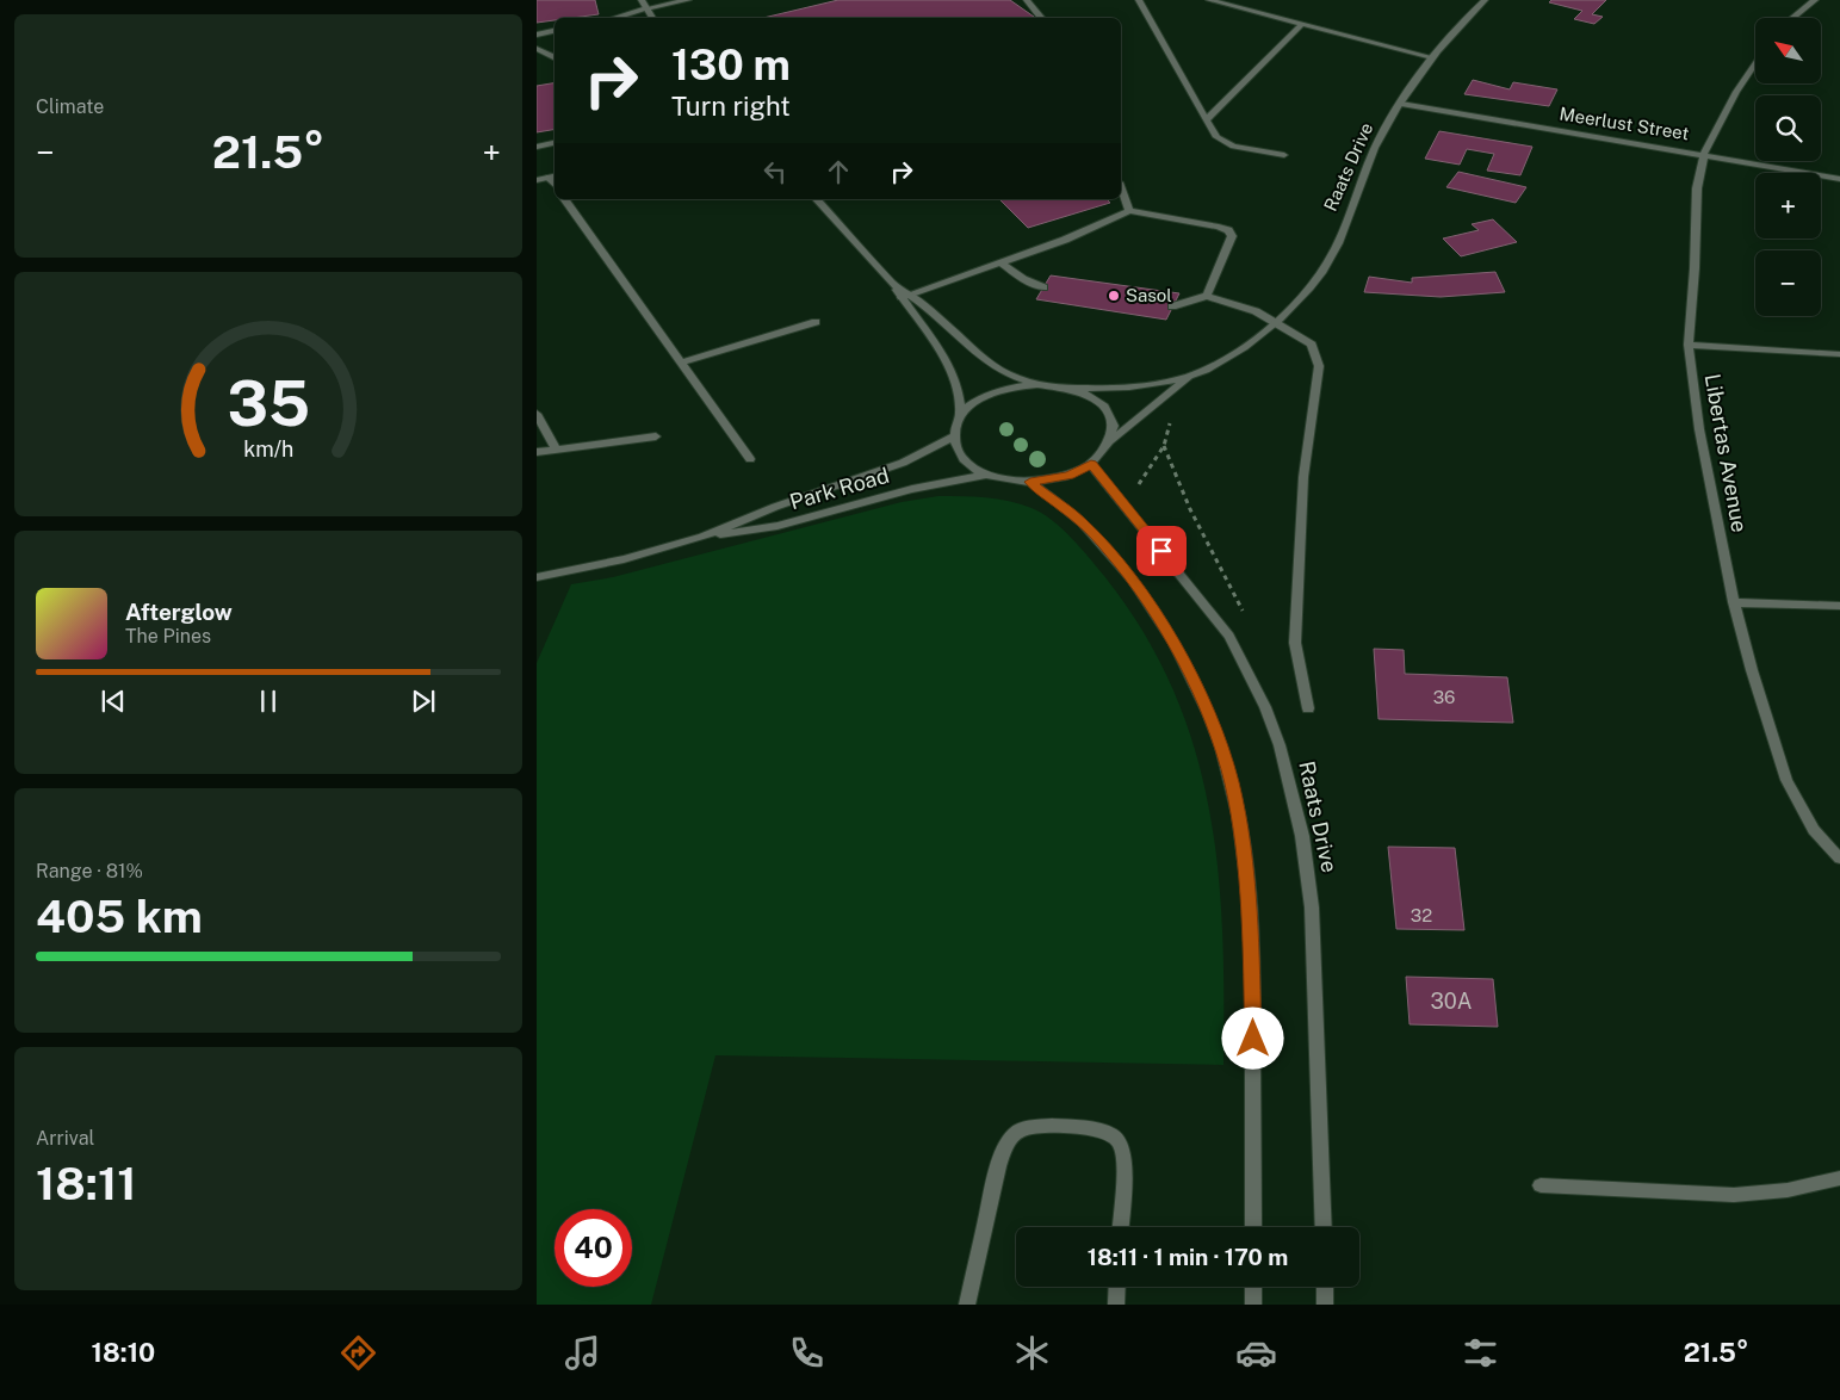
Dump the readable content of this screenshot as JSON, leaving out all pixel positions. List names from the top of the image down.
{
  "streets": {
    "street": [
      "Meerlust Street",
      "Raats Drive",
      "Libertas Avenue",
      "Park Road"
    ]
  },
  "crossings": [
    ["Meerlust Street", "Raats Drive"],
    ["Meerlust Street", "Libertas Avenue"],
    ["Raats Drive", "Park Road"]
  ],
  "places": ["Sasol"],
  "house_numbers": ["36", "32", "30A"],
  "north": "top left",
  "page": {
    "tile": [
      "Climate",
      ["Range · 81%", "405 km"],
      ["Arrival", "18:11"]
    ],
    "map_buttons": ["+", "−"],
    "turn": ["130 m", "Turn right"],
    "heat": ["−", "21.5°", "+"],
    "song": ["Afterglow", "The Pines"],
    "limit": "40",
    "trip": "18:11 · 1 min · 170 m",
    "tabs": ["18:10", "21.5°"],
    "gauge": ["35", "km/h"]
  }
}
